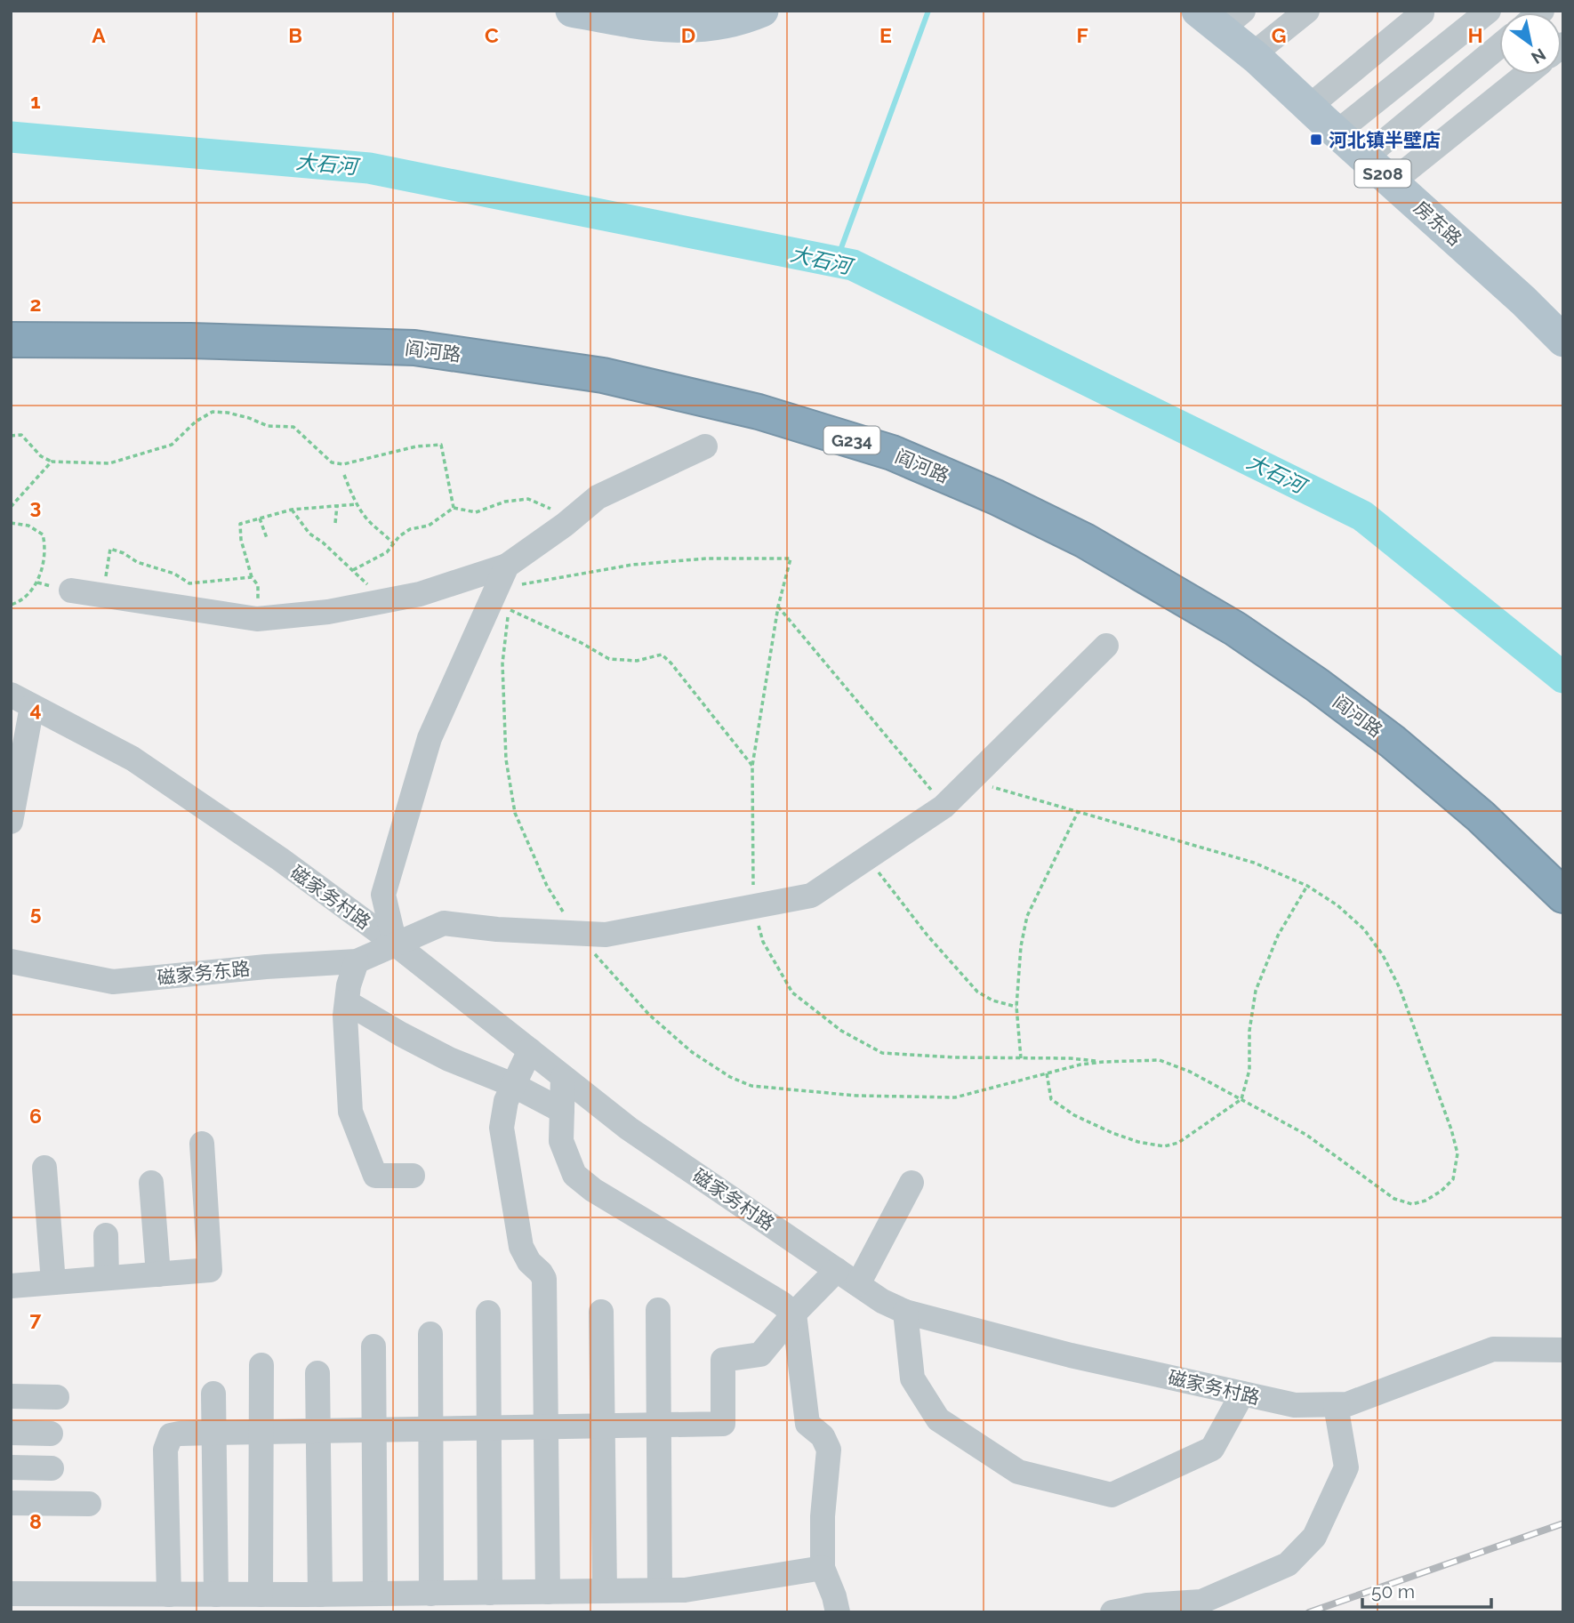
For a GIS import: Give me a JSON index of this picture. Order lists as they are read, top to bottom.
{
  "streets": {
    "highway": ["阎河路", "G234"],
    "main road": ["S208", "房东路"],
    "street": ["磁家务村路", "磁家务东路"]
  },
  "crossings": [
    ["磁家务村路", "磁家务东路"]
  ],
  "water": ["大石河"],
  "places": {
    "transit": ["河北镇半壁店"]
  },
  "scale_bar": "50 m",
  "north": "bottom right",
  "grid": {
    "columns": [
      "A",
      "B",
      "C",
      "D",
      "E",
      "F",
      "G",
      "H"
    ],
    "rows": [
      "1",
      "2",
      "3",
      "4",
      "5",
      "6",
      "7",
      "8"
    ]
  }
}
